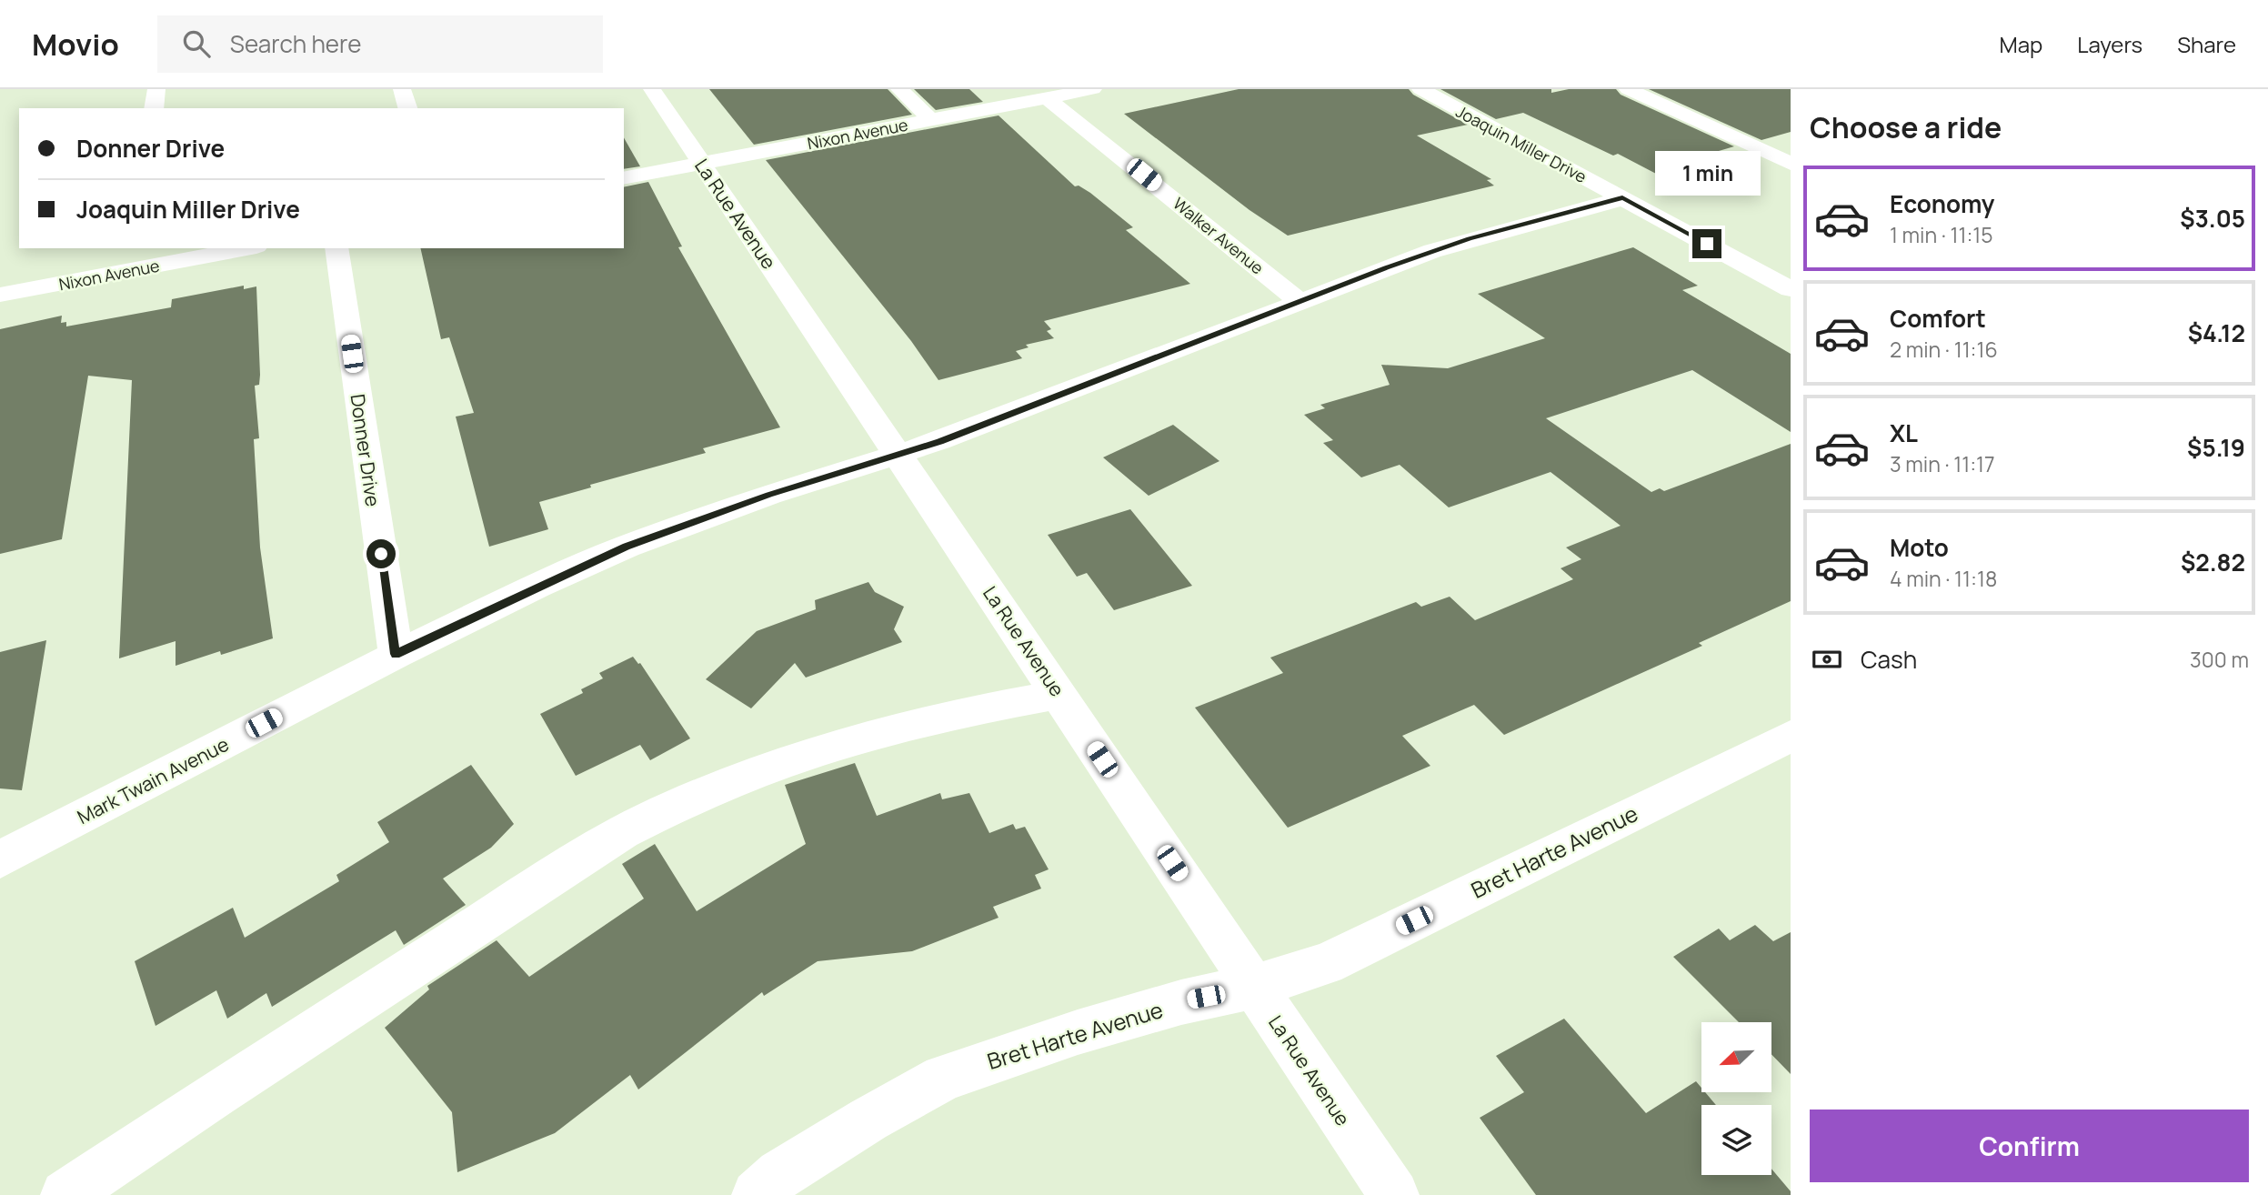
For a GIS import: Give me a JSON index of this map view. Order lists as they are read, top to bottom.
{
  "streets": {
    "street": [
      "Nixon Avenue",
      "Joaquin Miller Drive",
      "La Rue Avenue",
      "Walker Avenue",
      "Donner Drive",
      "Mark Twain Avenue",
      "Bret Harte Avenue"
    ]
  },
  "crossings": [
    ["Nixon Avenue", "La Rue Avenue"],
    ["Nixon Avenue", "Walker Avenue"],
    ["Joaquin Miller Drive", "Mark Twain Avenue"],
    ["La Rue Avenue", "Mark Twain Avenue"],
    ["La Rue Avenue", "Bret Harte Avenue"],
    ["Walker Avenue", "Mark Twain Avenue"],
    ["Donner Drive", "Mark Twain Avenue"]
  ],
  "north": "bottom left",
  "page": {
    "header": "Movio",
    "search": "Search here",
    "nav": ["Map", "Layers", "Share"],
    "heading": "Choose a ride",
    "banner": ["Donner Drive", "Joaquin Miller Drive"],
    "bubble": "1 min",
    "list": [
      {
        "name": "Economy",
        "note": "1 min · 11:15",
        "value": "$3.05"
      },
      {
        "name": "Comfort",
        "note": "2 min · 11:16",
        "value": "$4.12"
      },
      {
        "name": "XL",
        "note": "3 min · 11:17",
        "value": "$5.19"
      },
      {
        "name": "Moto",
        "note": "4 min · 11:18",
        "value": "$2.82"
      }
    ],
    "pay": ["Cash", "300 m"],
    "buttons": "Confirm"
  }
}
